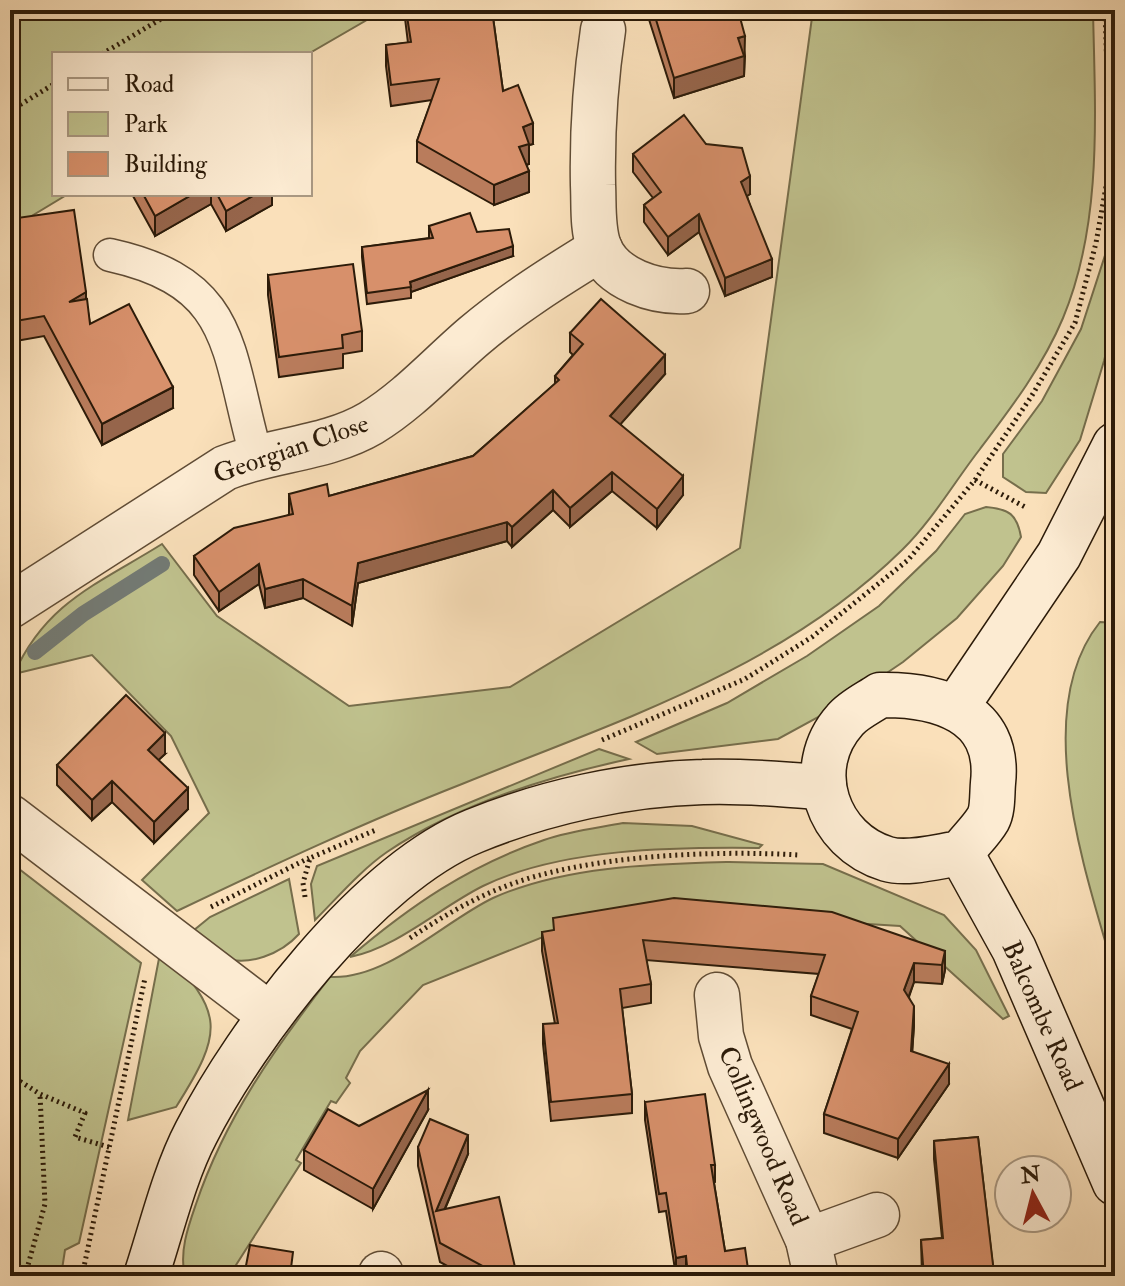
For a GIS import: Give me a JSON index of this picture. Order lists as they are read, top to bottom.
{
  "streets": {
    "street": ["Georgian Close", "Balcombe Road", "Collingwood Road"]
  },
  "legend": ["Road", "Park", "Building"],
  "north": "top"
}
